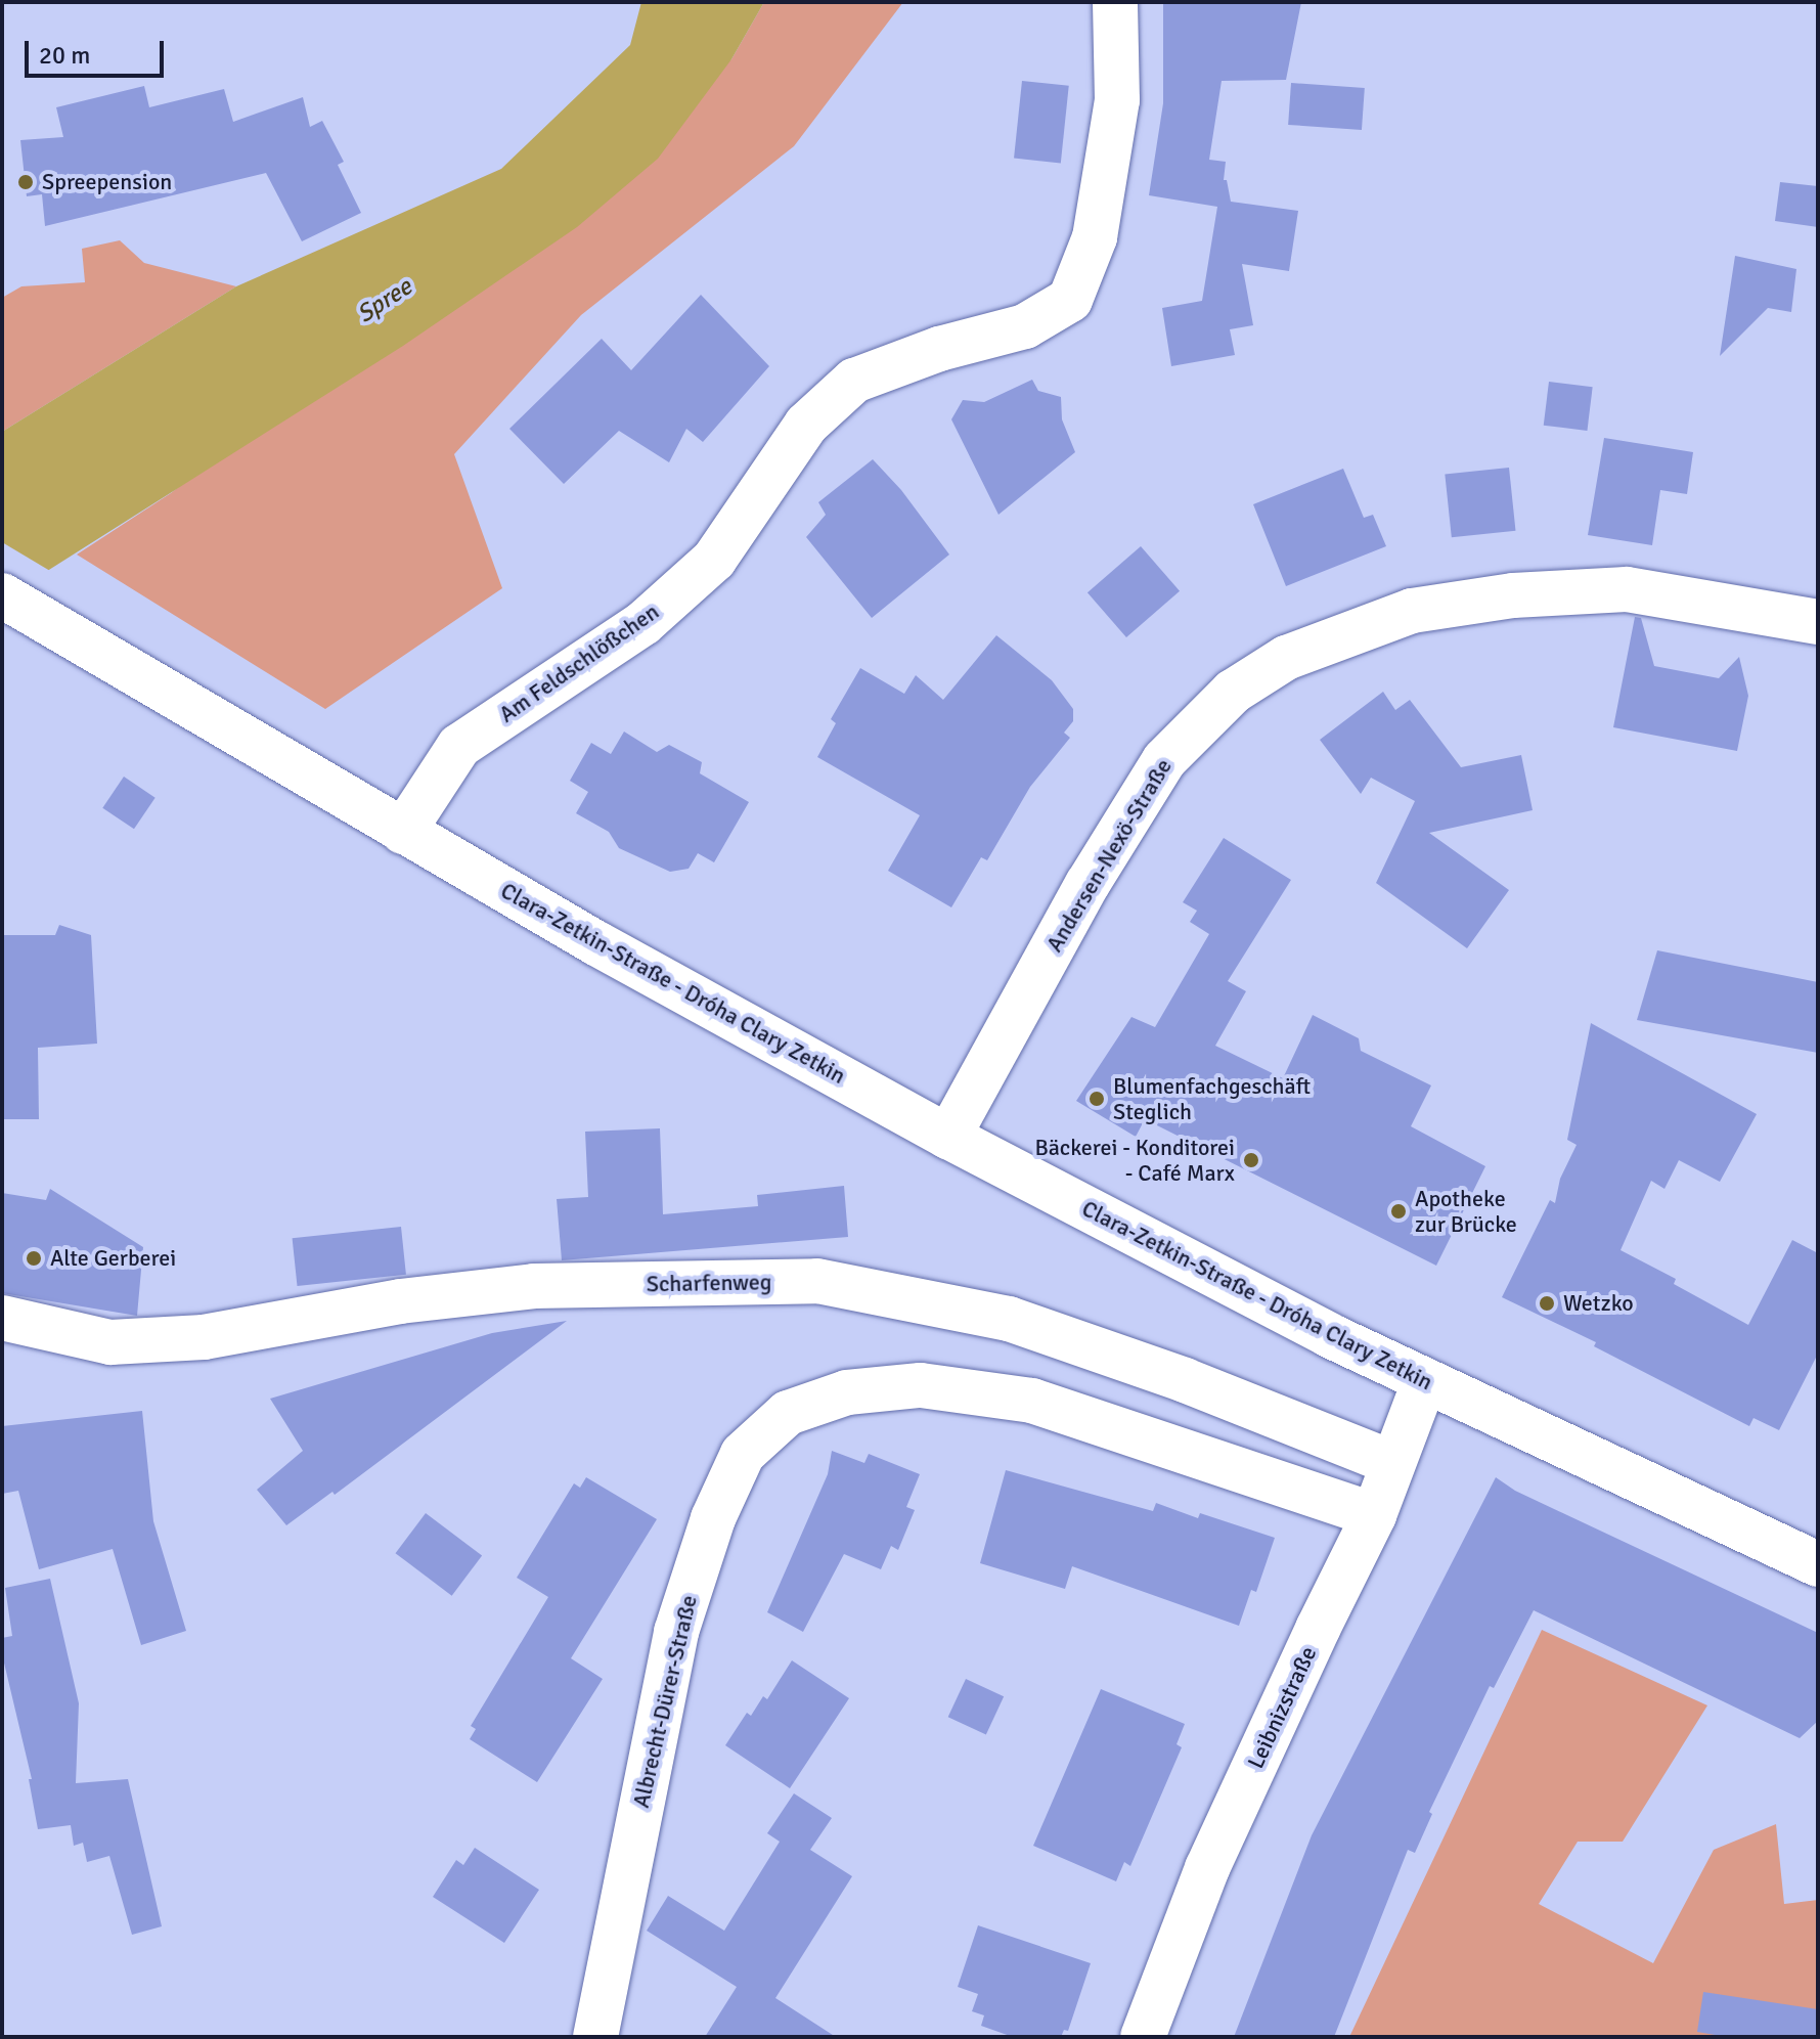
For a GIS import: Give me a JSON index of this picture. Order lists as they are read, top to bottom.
{
  "streets": {
    "street": [
      "Am Feldschlößchen",
      "Andersen-Nexö-Straße",
      "Clara-Zetkin-Straße - Dróha Clary Zetkin",
      "Scharfenweg",
      "Albrecht-Dürer-Straße",
      "Leibnizstraße"
    ]
  },
  "crossings": [
    ["Am Feldschlößchen", "Clara-Zetkin-Straße - Dróha Clary Zetkin"],
    ["Andersen-Nexö-Straße", "Clara-Zetkin-Straße - Dróha Clary Zetkin"],
    ["Clara-Zetkin-Straße - Dróha Clary Zetkin", "Leibnizstraße"],
    ["Scharfenweg", "Leibnizstraße"],
    ["Albrecht-Dürer-Straße", "Leibnizstraße"]
  ],
  "water": ["Spree"],
  "places": [
    "Spreepension",
    "Blumenfachgeschäft Steglich",
    "Bäckerei - Konditorei - Café Marx",
    "Apotheke zur Brücke",
    "Alte Gerberei",
    "Wetzko"
  ],
  "scale_bar": "20 m"
}
